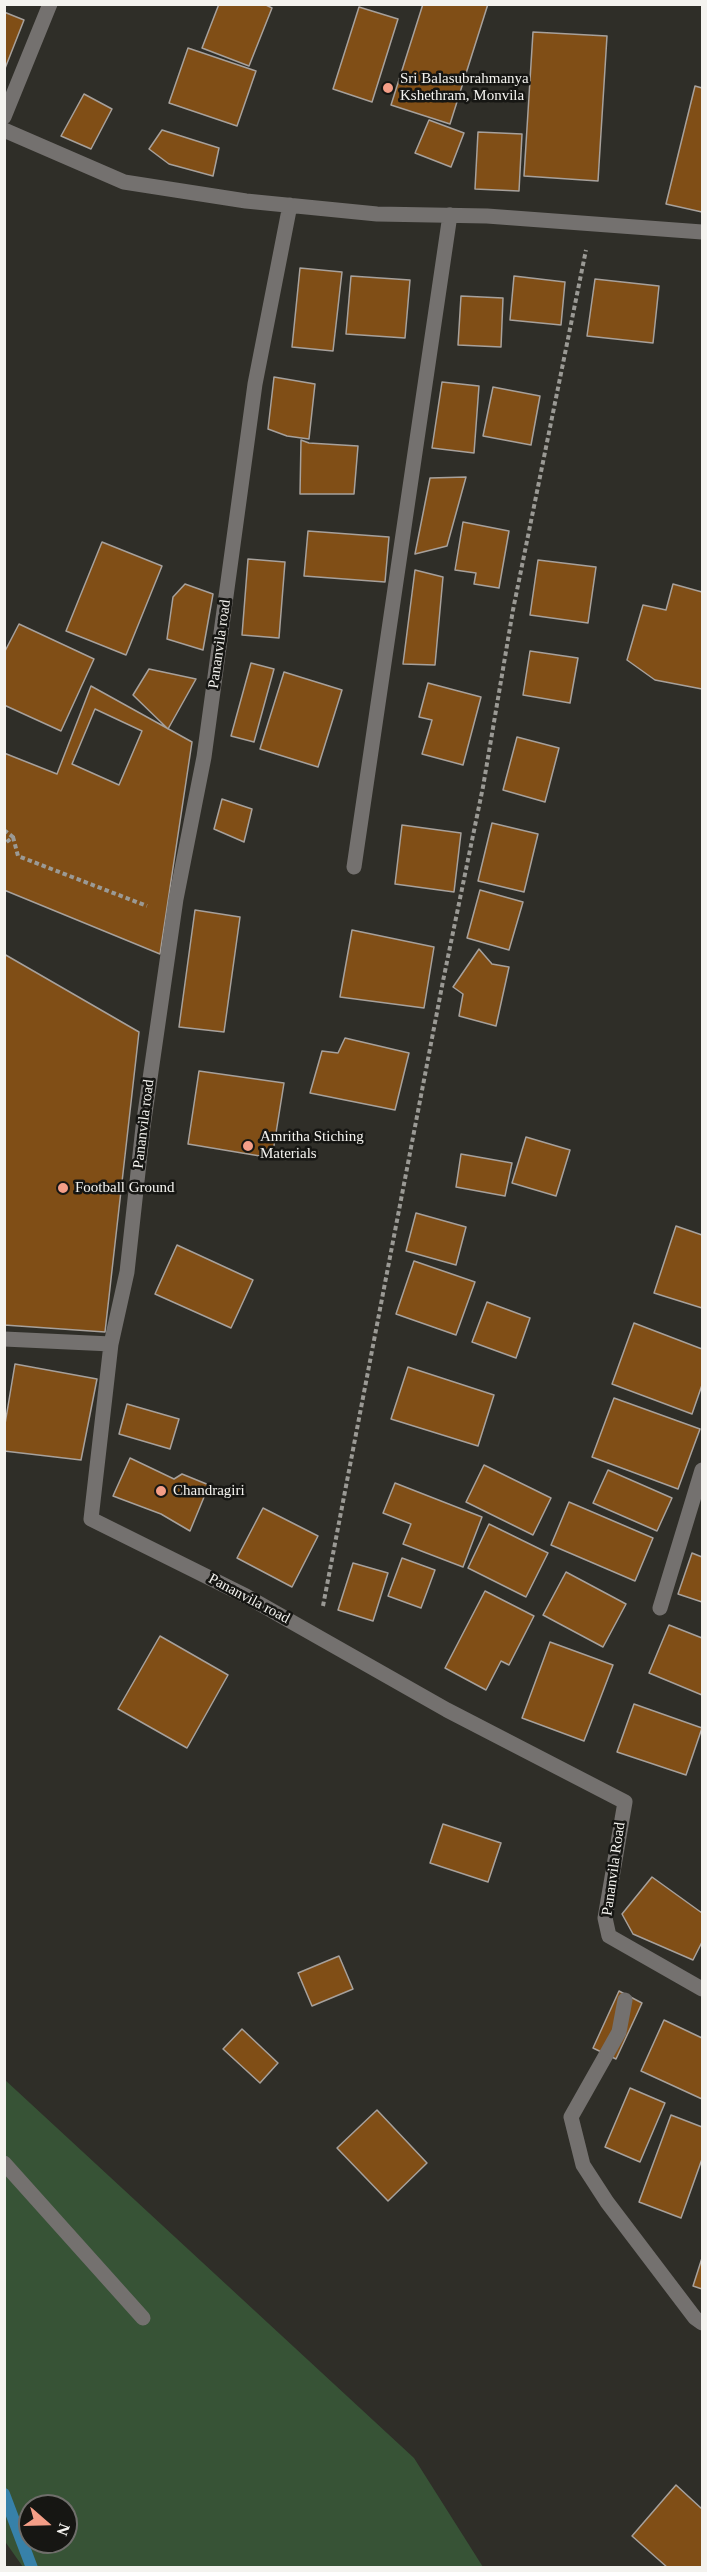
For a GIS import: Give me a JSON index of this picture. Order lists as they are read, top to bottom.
{
  "streets": {
    "street": ["Pananvila road", "Pananvila Road"]
  },
  "crossings": [
    ["Pananvila road", "Pananvila Road"]
  ],
  "places": [
    "Sri Balasubrahmanya Kshethram, Monvila",
    "Amritha Stiching Materials",
    "Football Ground",
    "Chandragiri"
  ],
  "north": "right"
}
